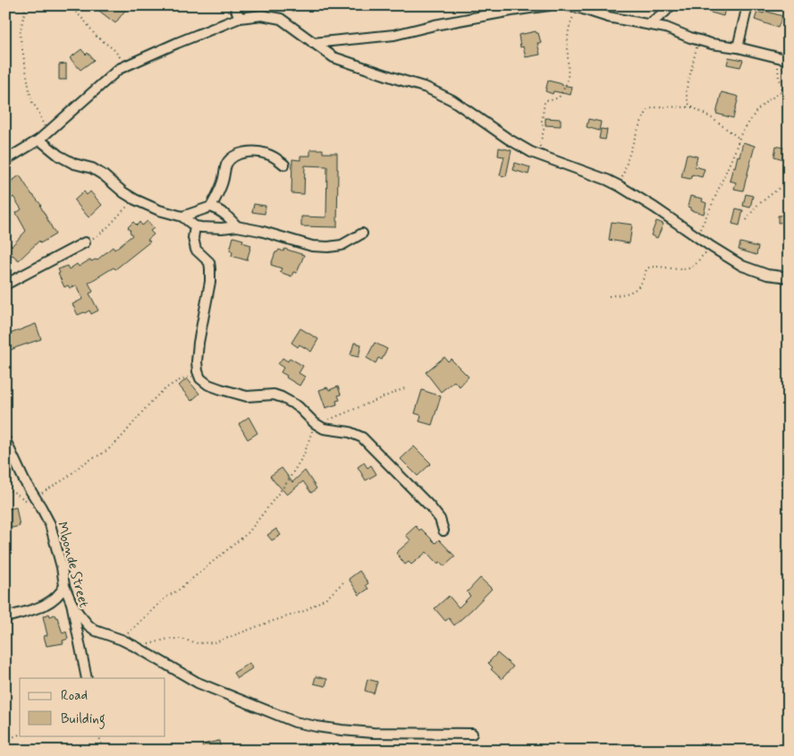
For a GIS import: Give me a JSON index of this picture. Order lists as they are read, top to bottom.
{
  "streets": {
    "street": ["Mbonde Street"]
  },
  "legend": ["Road", "Building"]
}
